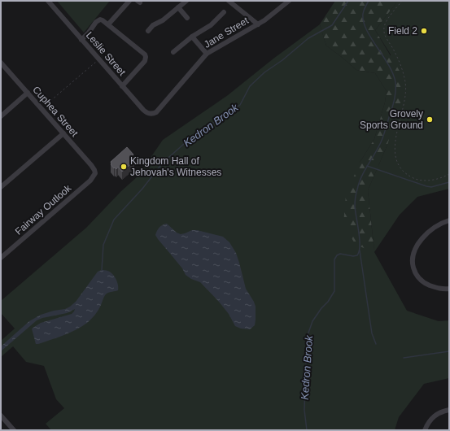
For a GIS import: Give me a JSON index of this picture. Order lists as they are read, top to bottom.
{
  "streets": {
    "street": [
      "Jane Street",
      "Leslie Street",
      "Cuphea Street",
      "Fairway Outlook"
    ]
  },
  "crossings": [
    ["Jane Street", "Leslie Street"],
    ["Cuphea Street", "Fairway Outlook"]
  ],
  "water": ["Kedron Brook"],
  "places": ["Field 2", "Grovely Sports Ground", "Kingdom Hall of Jehovah's Witnesses"]
}
